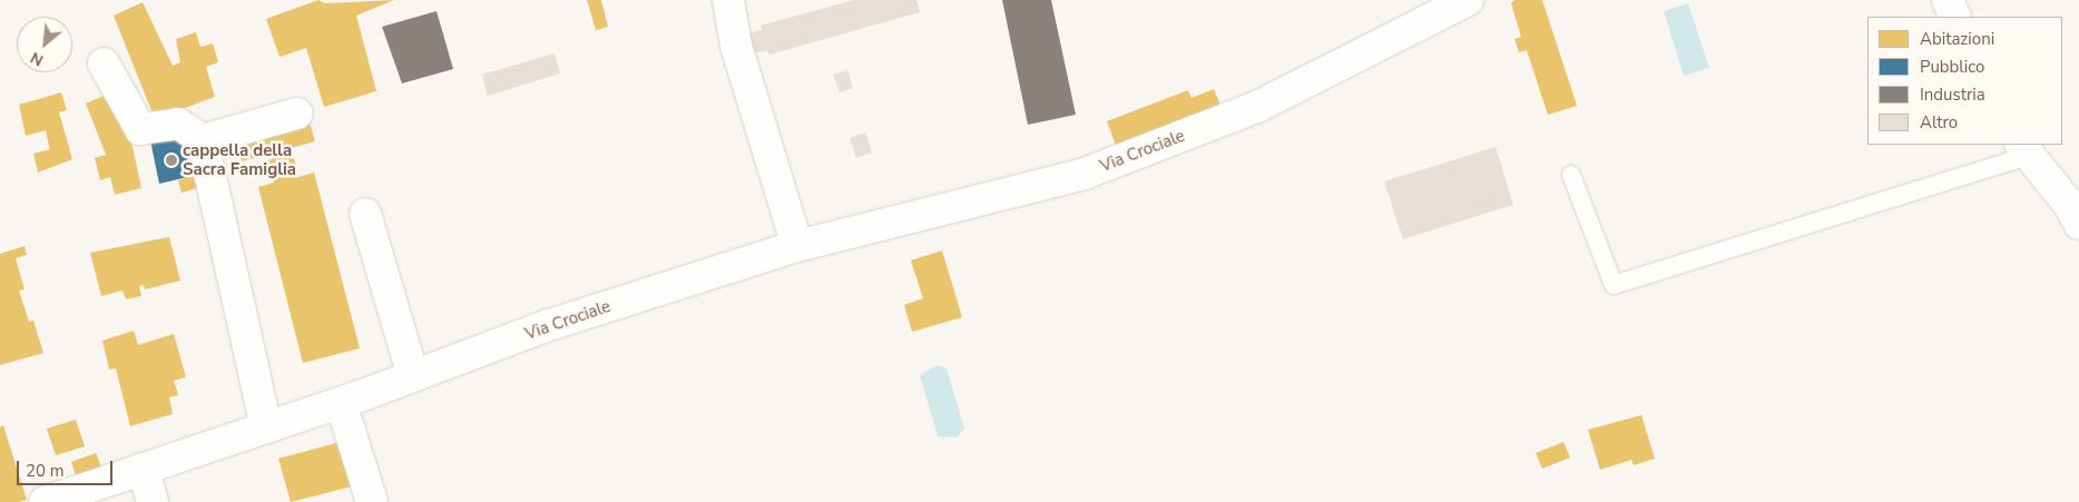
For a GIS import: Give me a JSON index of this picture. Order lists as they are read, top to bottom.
{
  "streets": {
    "street": ["Via Crociale"]
  },
  "places": ["cappella della Sacra Famiglia"],
  "legend": [
    "Abitazioni",
    "Pubblico",
    "Industria",
    "Altro"
  ],
  "scale_bar": "20 m",
  "north": "bottom left"
}
